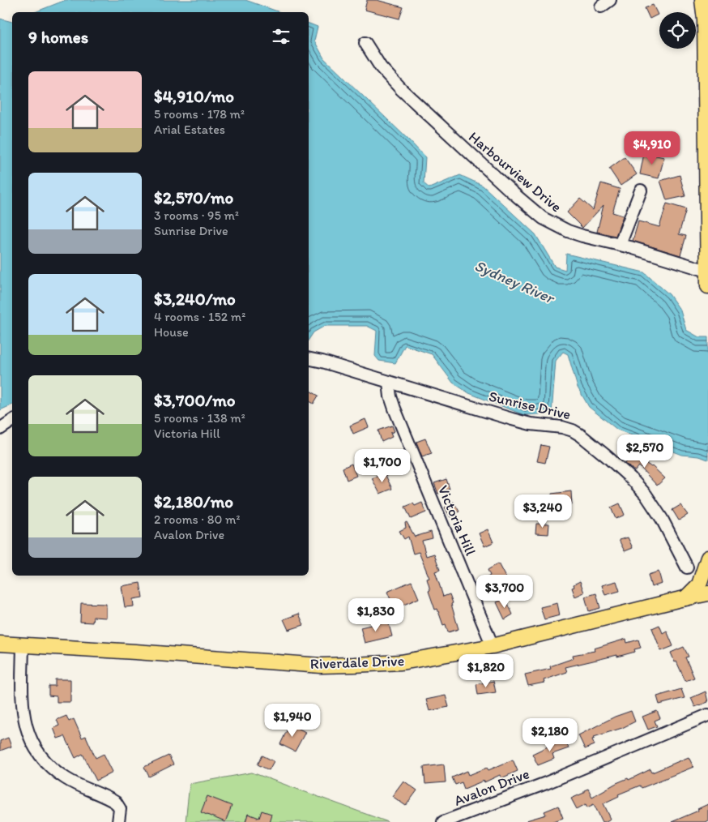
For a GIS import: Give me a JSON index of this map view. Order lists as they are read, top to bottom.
{
  "streets": {
    "main road": ["Riverdale Drive"],
    "street": [
      "Harbourview Drive",
      "Sunrise Drive",
      "Victoria Hill",
      "Avalon Drive"
    ]
  },
  "crossings": [
    ["Sunrise Drive", "Victoria Hill"],
    ["Victoria Hill", "Riverdale Drive"]
  ],
  "water": ["Sydney River"],
  "page": {
    "heading": "9 homes",
    "list": [
      {
        "name": "$4,910/mo",
        "note": "5 rooms · 178 m² · Arial Estates"
      },
      {
        "name": "$2,570/mo",
        "note": "3 rooms · 95 m² · Sunrise Drive"
      },
      {
        "name": "$3,240/mo",
        "note": "4 rooms · 152 m² · House"
      },
      {
        "name": "$3,700/mo",
        "note": "5 rooms · 138 m² · Victoria Hill"
      },
      {
        "name": "$2,180/mo",
        "note": "2 rooms · 80 m² · Avalon Drive"
      }
    ],
    "price": [
      "$4,910",
      "$2,570",
      "$1,700",
      "$3,240",
      "$3,700",
      "$1,830",
      "$1,820",
      "$1,940",
      "$2,180"
    ]
  }
}
